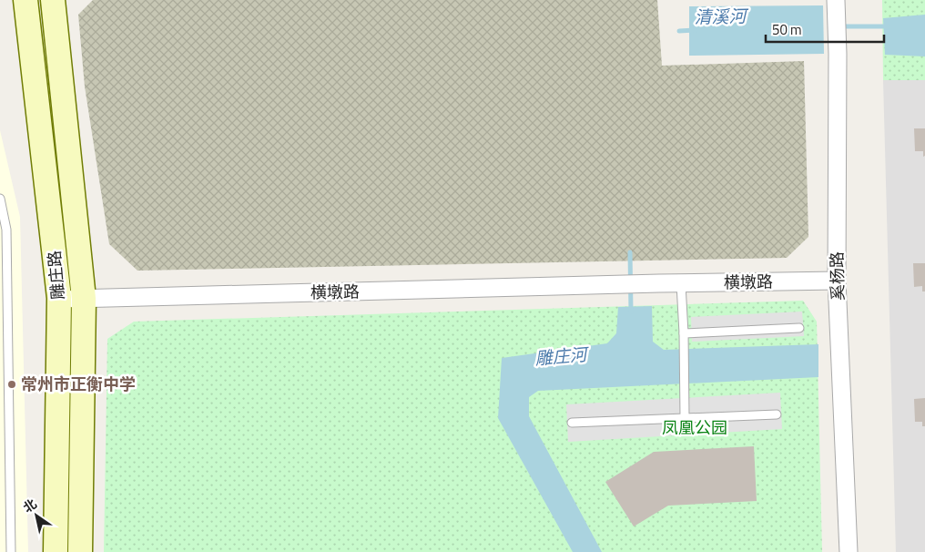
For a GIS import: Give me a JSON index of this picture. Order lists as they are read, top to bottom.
{
  "streets": {
    "main road": ["雕庄路"],
    "street": ["奚杨路", "横墩路"]
  },
  "crossings": [
    ["雕庄路", "横墩路"],
    ["奚杨路", "横墩路"]
  ],
  "water": ["清溪河", "雕庄河"],
  "parks": ["凤凰公园"],
  "places": ["常州市正衡中学"],
  "scale_bar": "50 m",
  "north": "top left"
}
